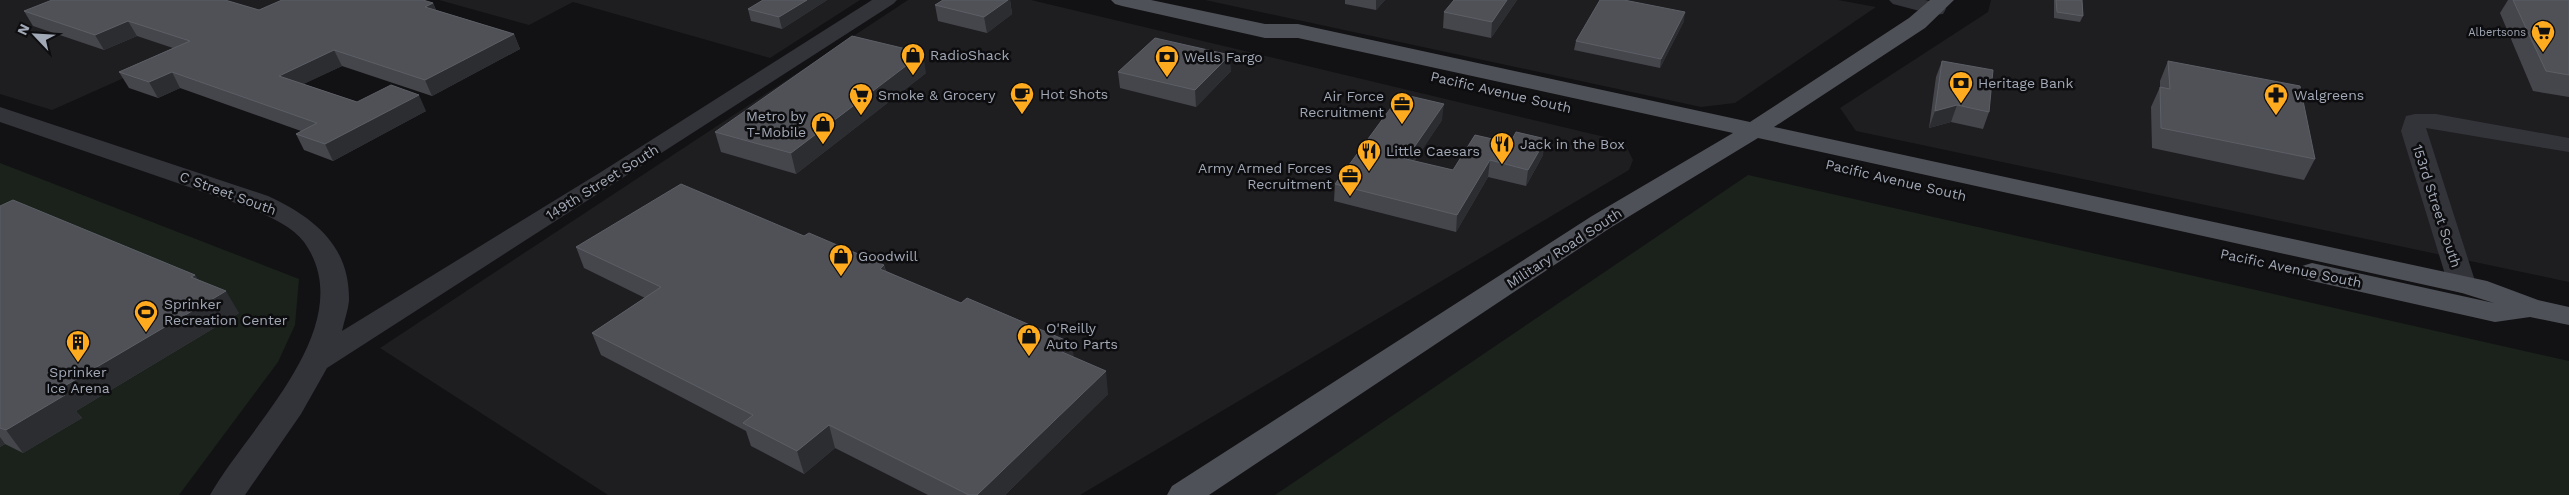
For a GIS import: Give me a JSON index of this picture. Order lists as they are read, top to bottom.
{
  "streets": {
    "main road": ["Pacific Avenue South", "Military Road South"],
    "street": ["149th Street South", "C Street South", "153rd Street South"]
  },
  "crossings": [
    ["Pacific Avenue South", "153rd Street South"],
    ["Pacific Avenue South", "Military Road South"],
    ["149th Street South", "C Street South"]
  ],
  "places": {
    "supermarket": ["Albertsons", "Smoke & Grocery"],
    "shop": [
      "RadioShack",
      "Metro by T-Mobile",
      "Goodwill",
      "O'Reilly Auto Parts"
    ],
    "bank": ["Wells Fargo", "Heritage Bank"],
    "cafe": ["Hot Shots"],
    "pharmacy": ["Walgreens"],
    "office": ["Air Force Recruitment", "Army Armed Forces Recruitment"],
    "restaurant": ["Jack in the Box", "Little Caesars"],
    "sports": ["Sprinker Recreation Center"],
    "building": ["Sprinker Ice Arena"]
  },
  "north": "top left"
}
